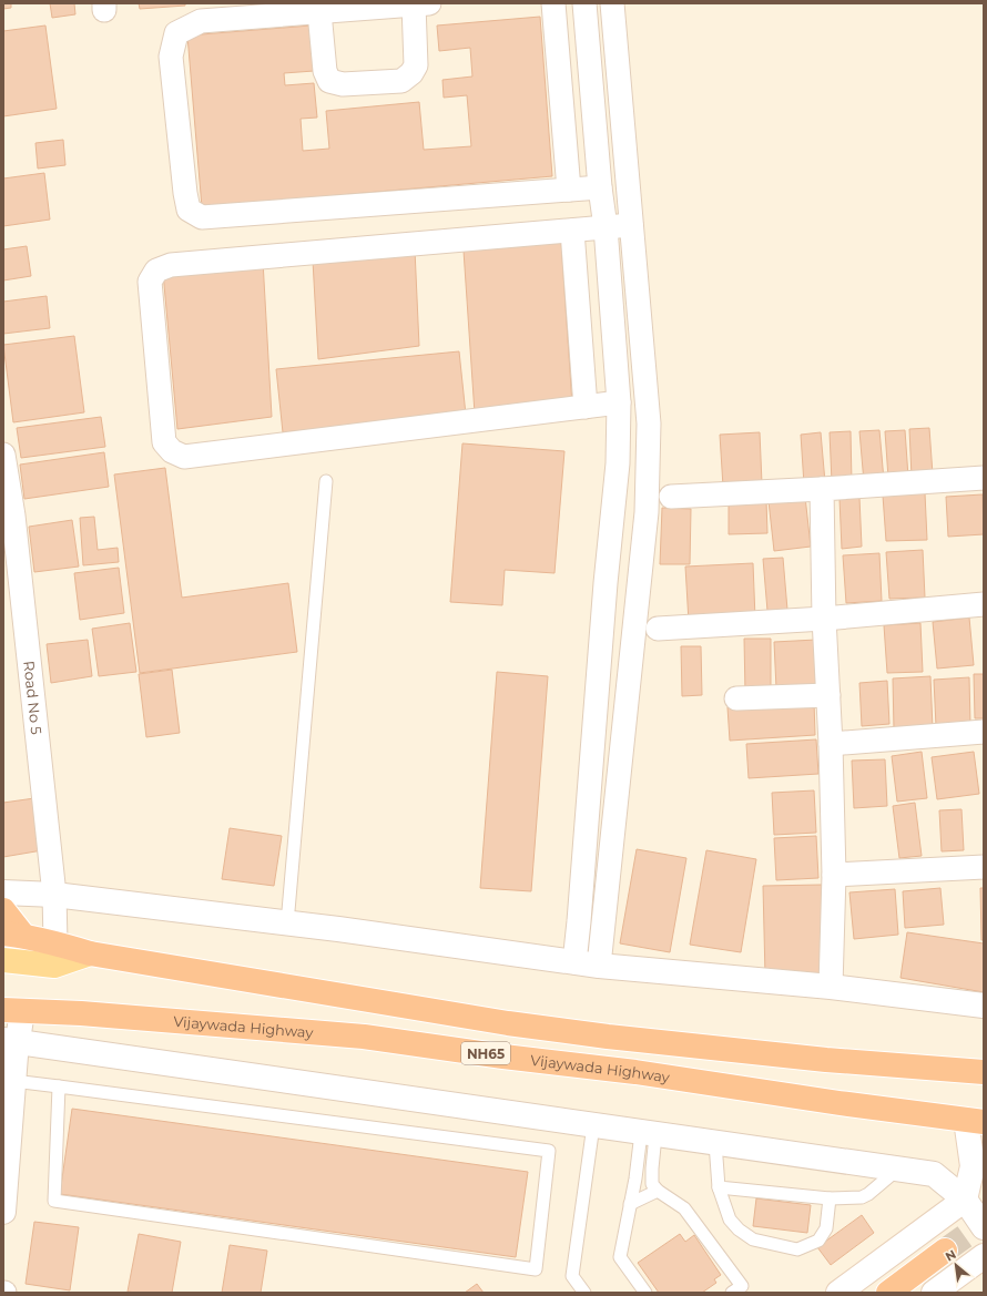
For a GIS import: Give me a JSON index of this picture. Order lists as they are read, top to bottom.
{
  "streets": {
    "highway": ["Vijaywada Highway", "NH65"],
    "street": ["Road No 5"]
  },
  "crossings": [
    ["Road No 5", "NH65"]
  ],
  "north": "top left"
}
